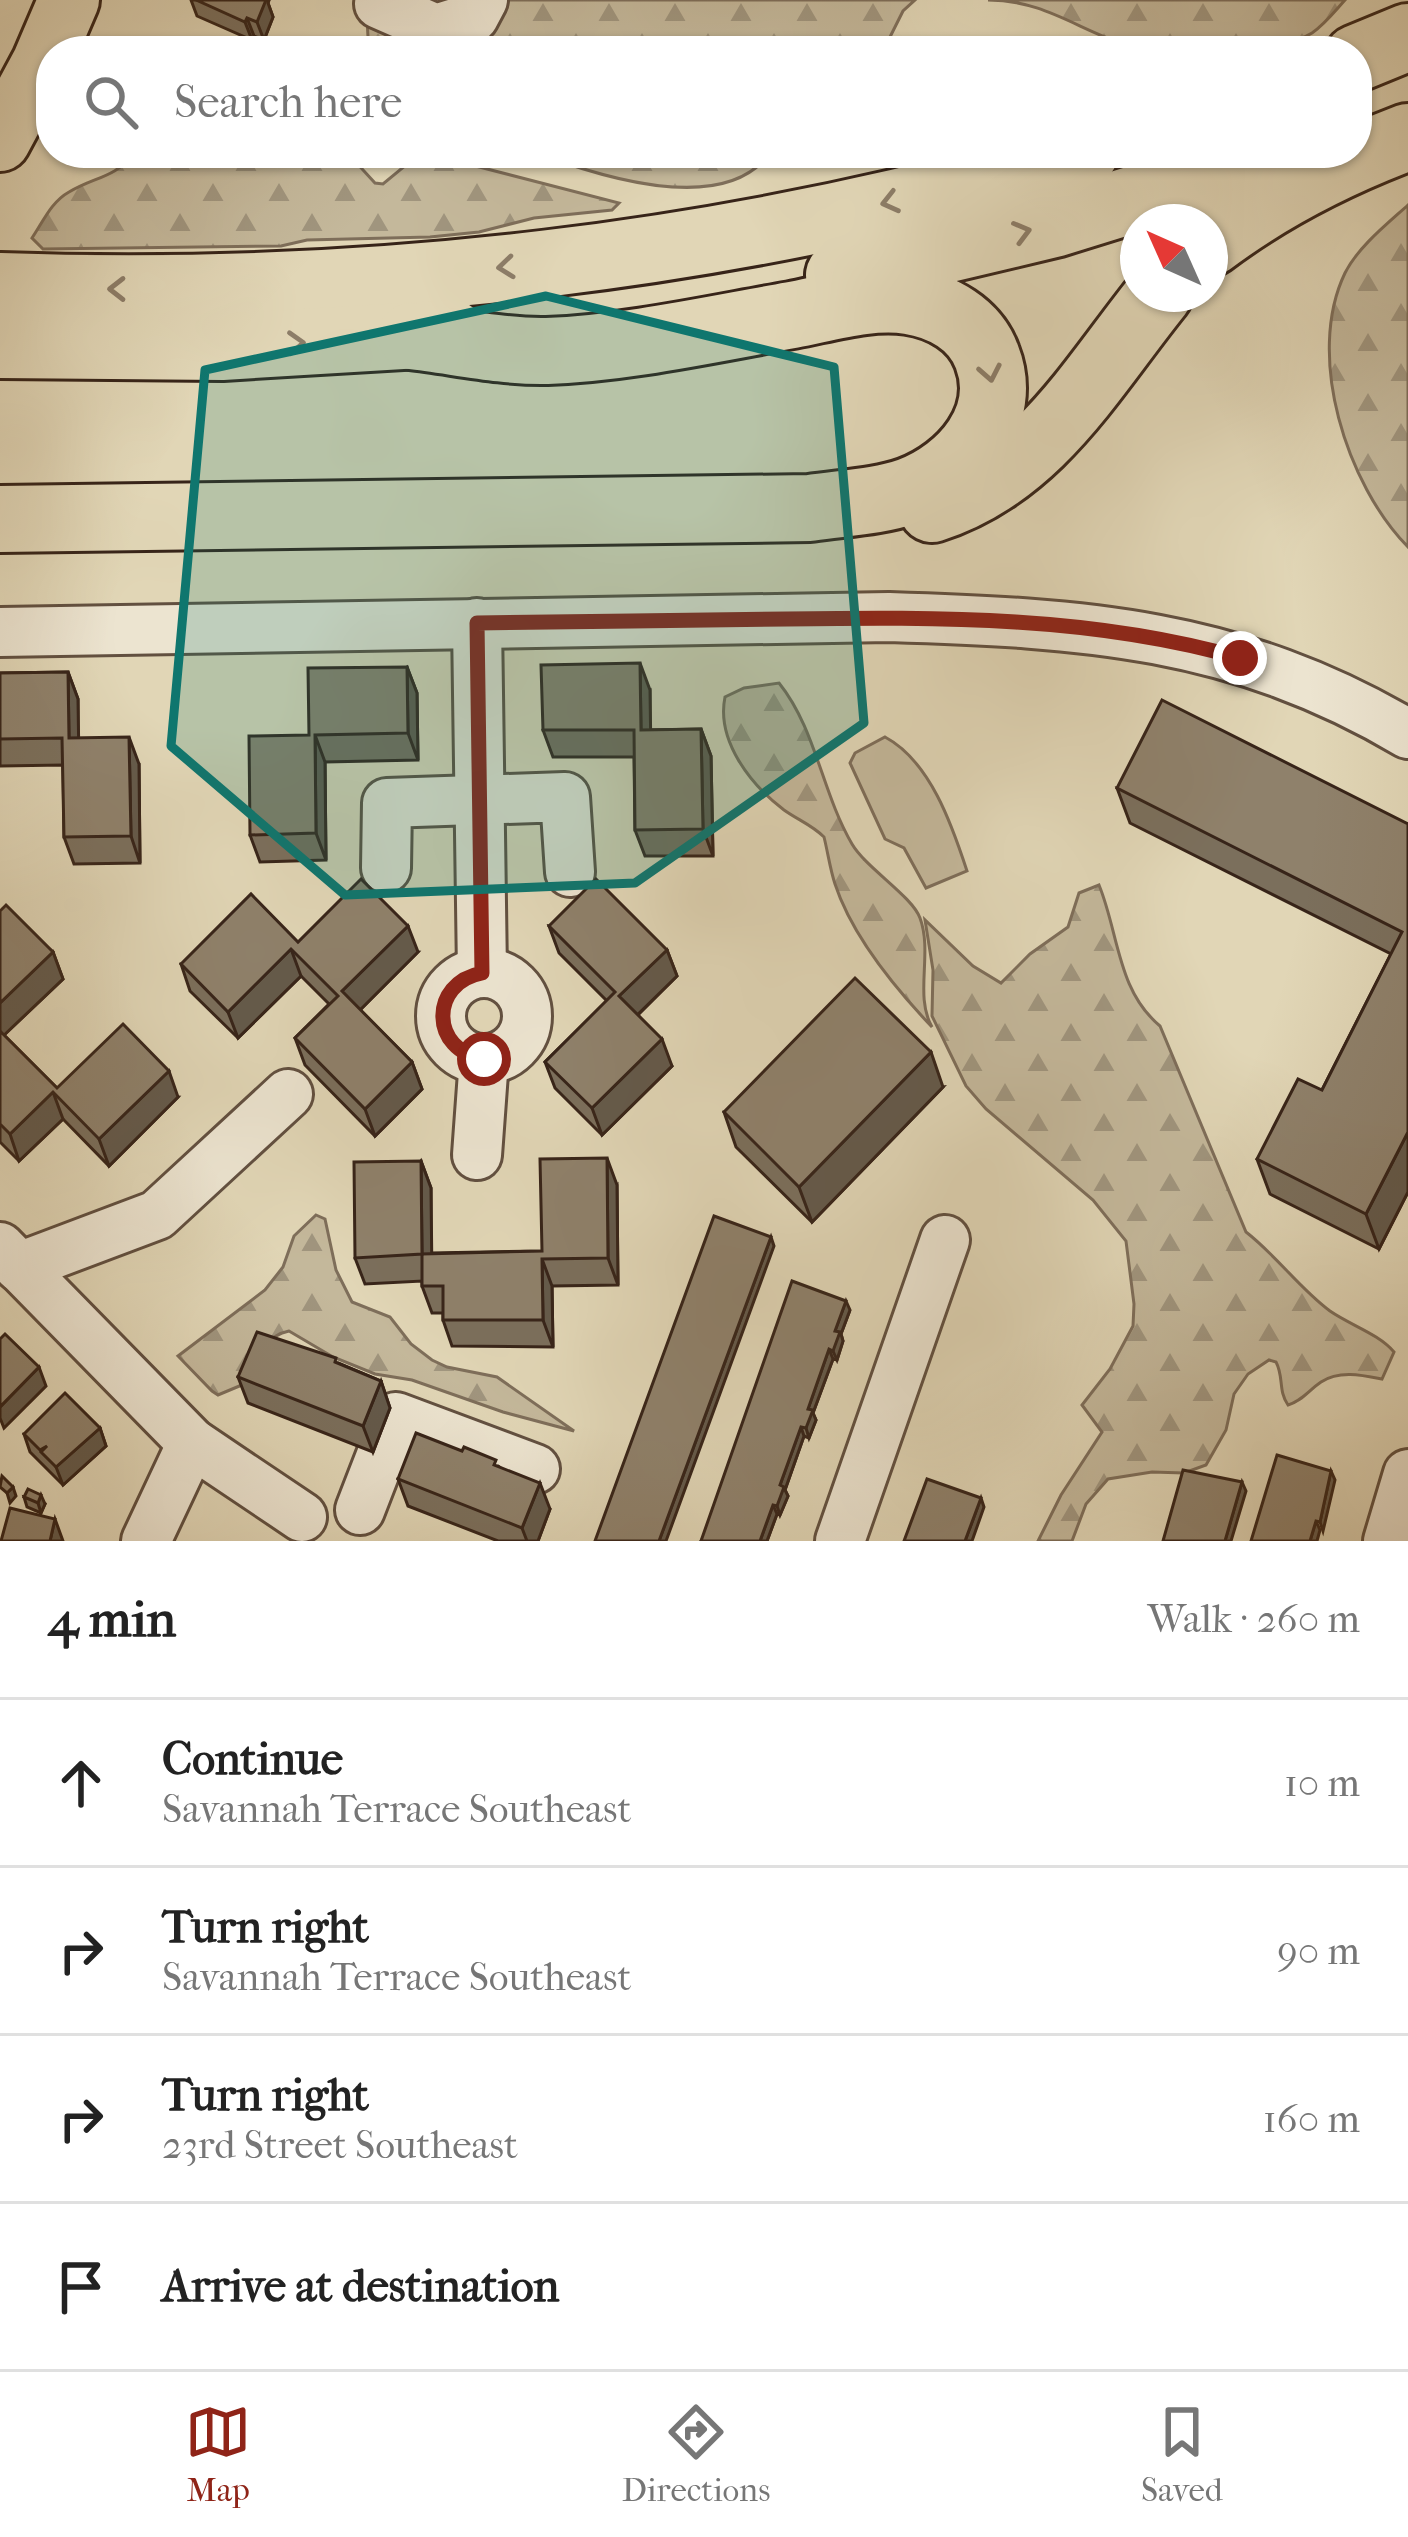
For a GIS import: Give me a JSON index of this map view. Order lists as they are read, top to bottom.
{
  "north": "top left",
  "page": {
    "search": "Search here",
    "heading": ["4 min", "Walk · 260 m"],
    "list": [
      ["Continue", "Savannah Terrace Southeast", "10 m"],
      ["Turn right", "Savannah Terrace Southeast", "90 m"],
      ["Turn right", "23rd Street Southeast", "160 m"],
      "Arrive at destination"
    ],
    "nav": ["Map", "Directions", "Saved"]
  }
}
